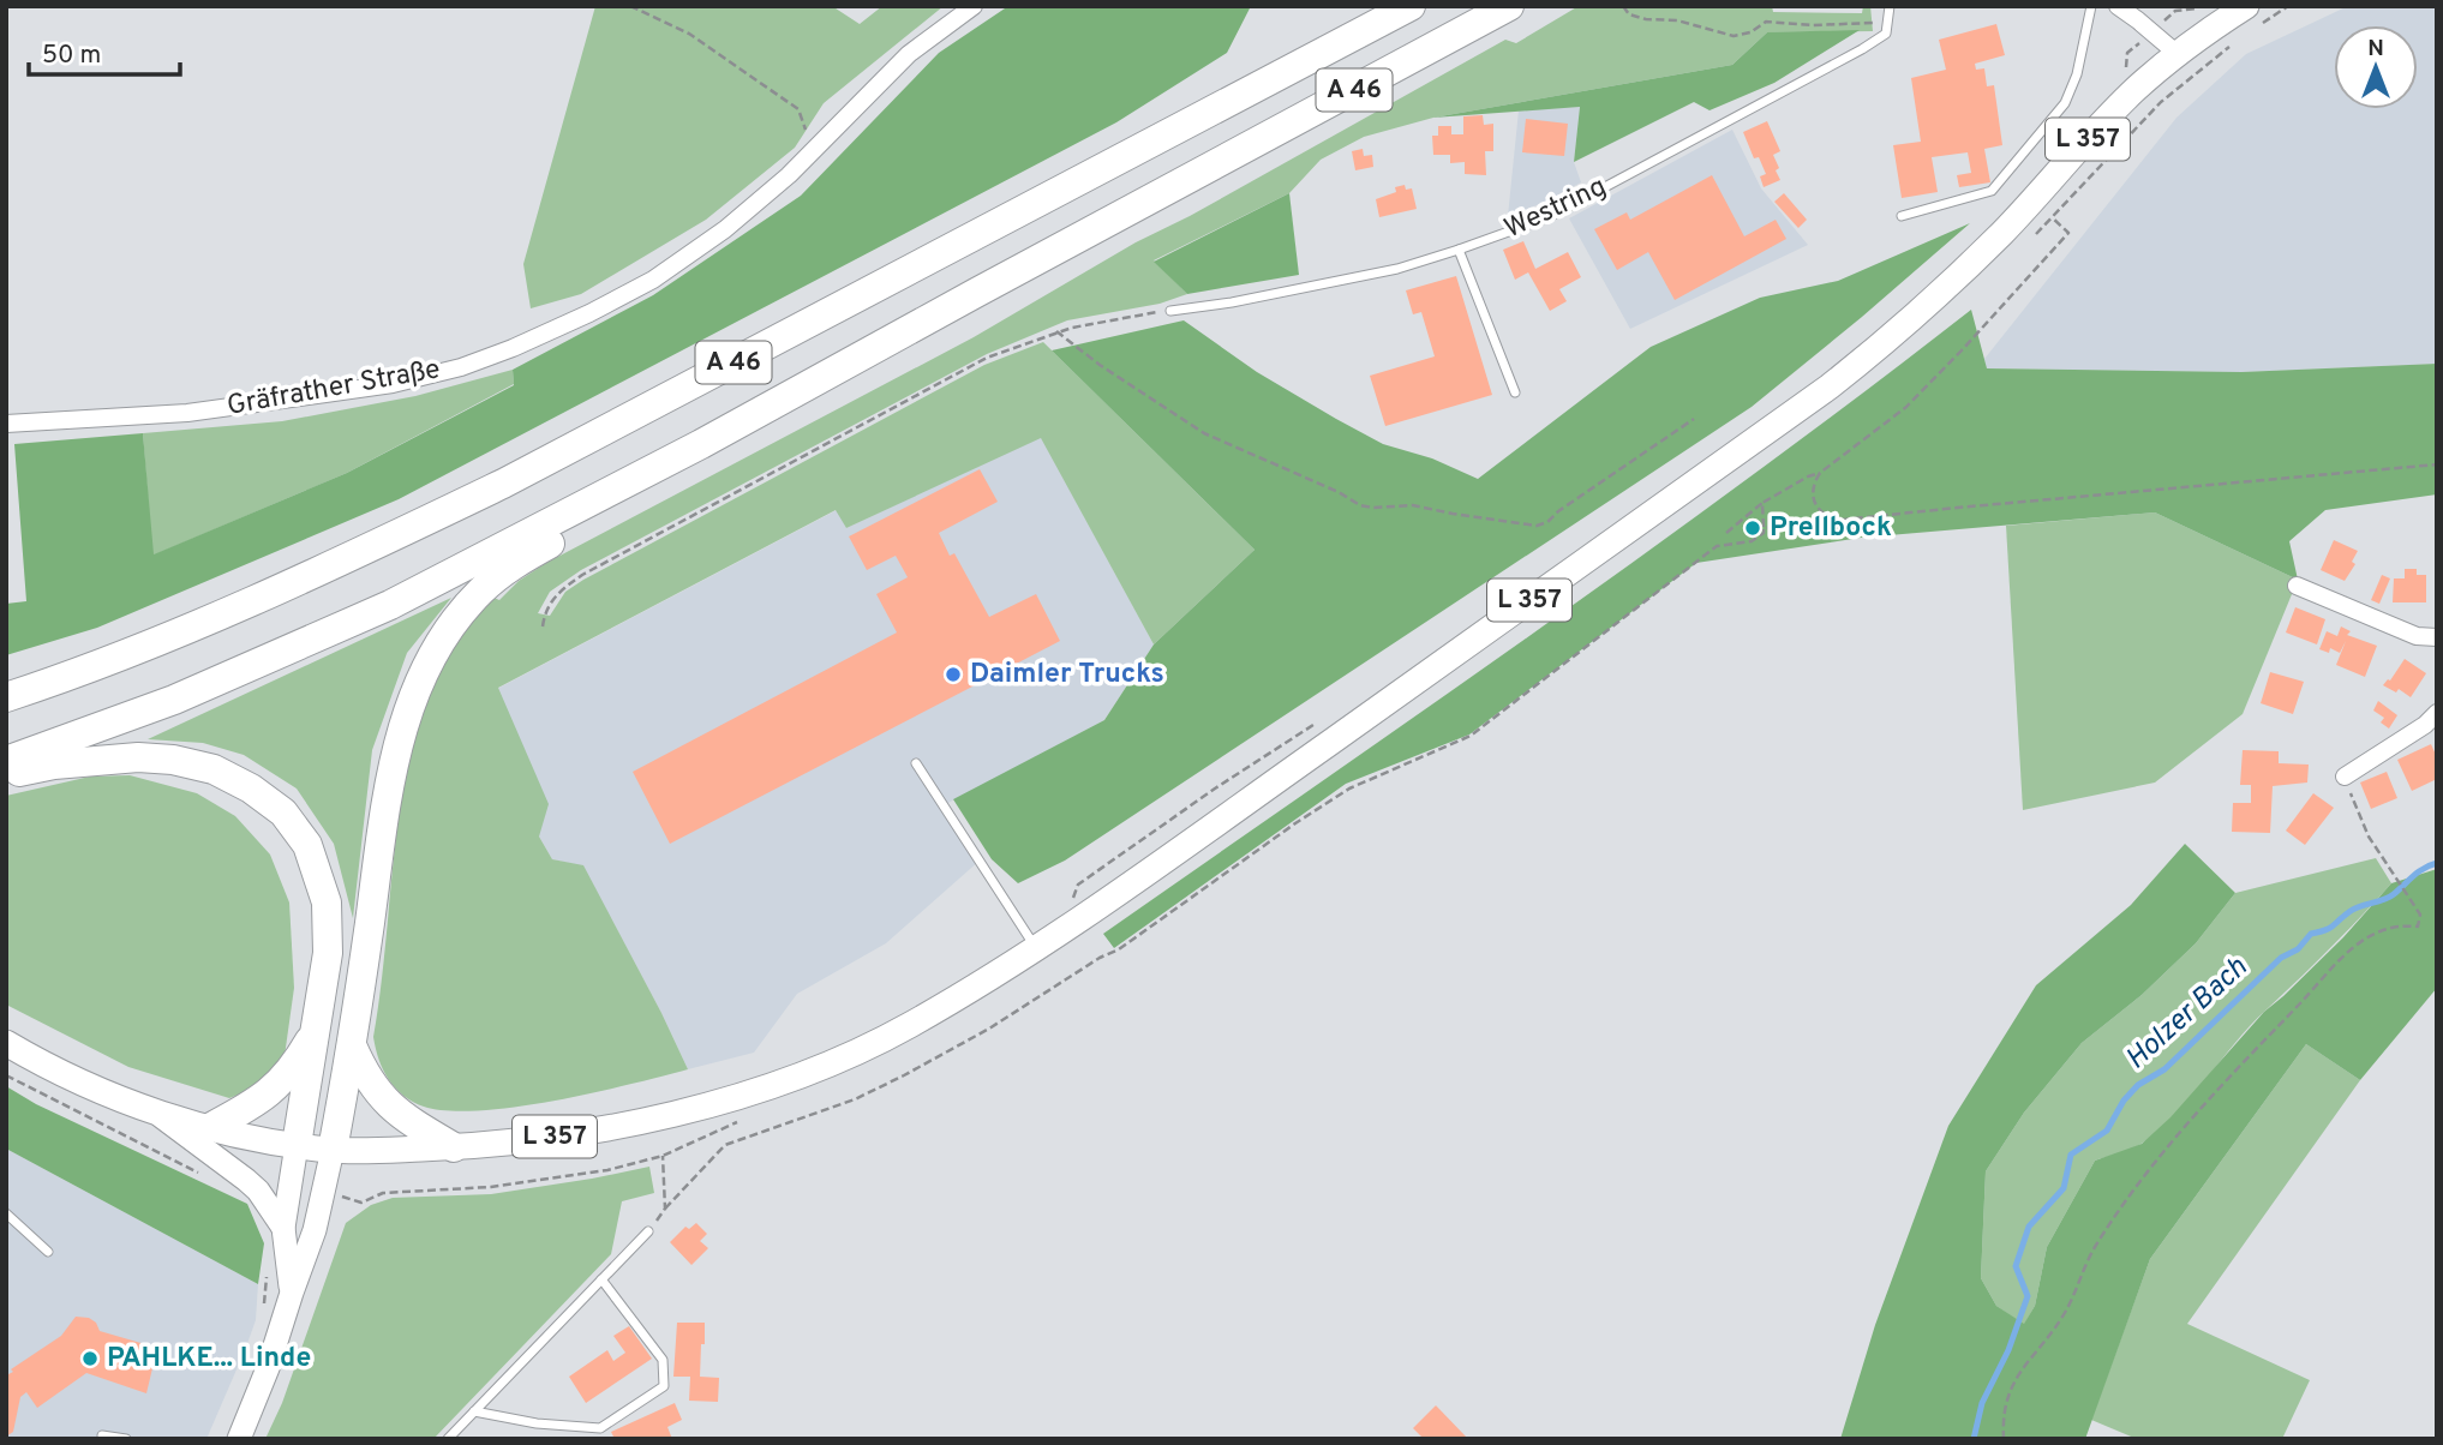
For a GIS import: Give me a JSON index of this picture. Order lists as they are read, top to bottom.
{
  "streets": {
    "highway": ["A 46"],
    "main road": ["L 357"],
    "street": ["Gräfrather Straße"],
    "lane": ["Westring"]
  },
  "water": ["Holzer Bach"],
  "places": ["Prellbock", "Daimler Trucks", "PAHLKE... Linde"],
  "scale_bar": "50 m",
  "north": "top"
}
